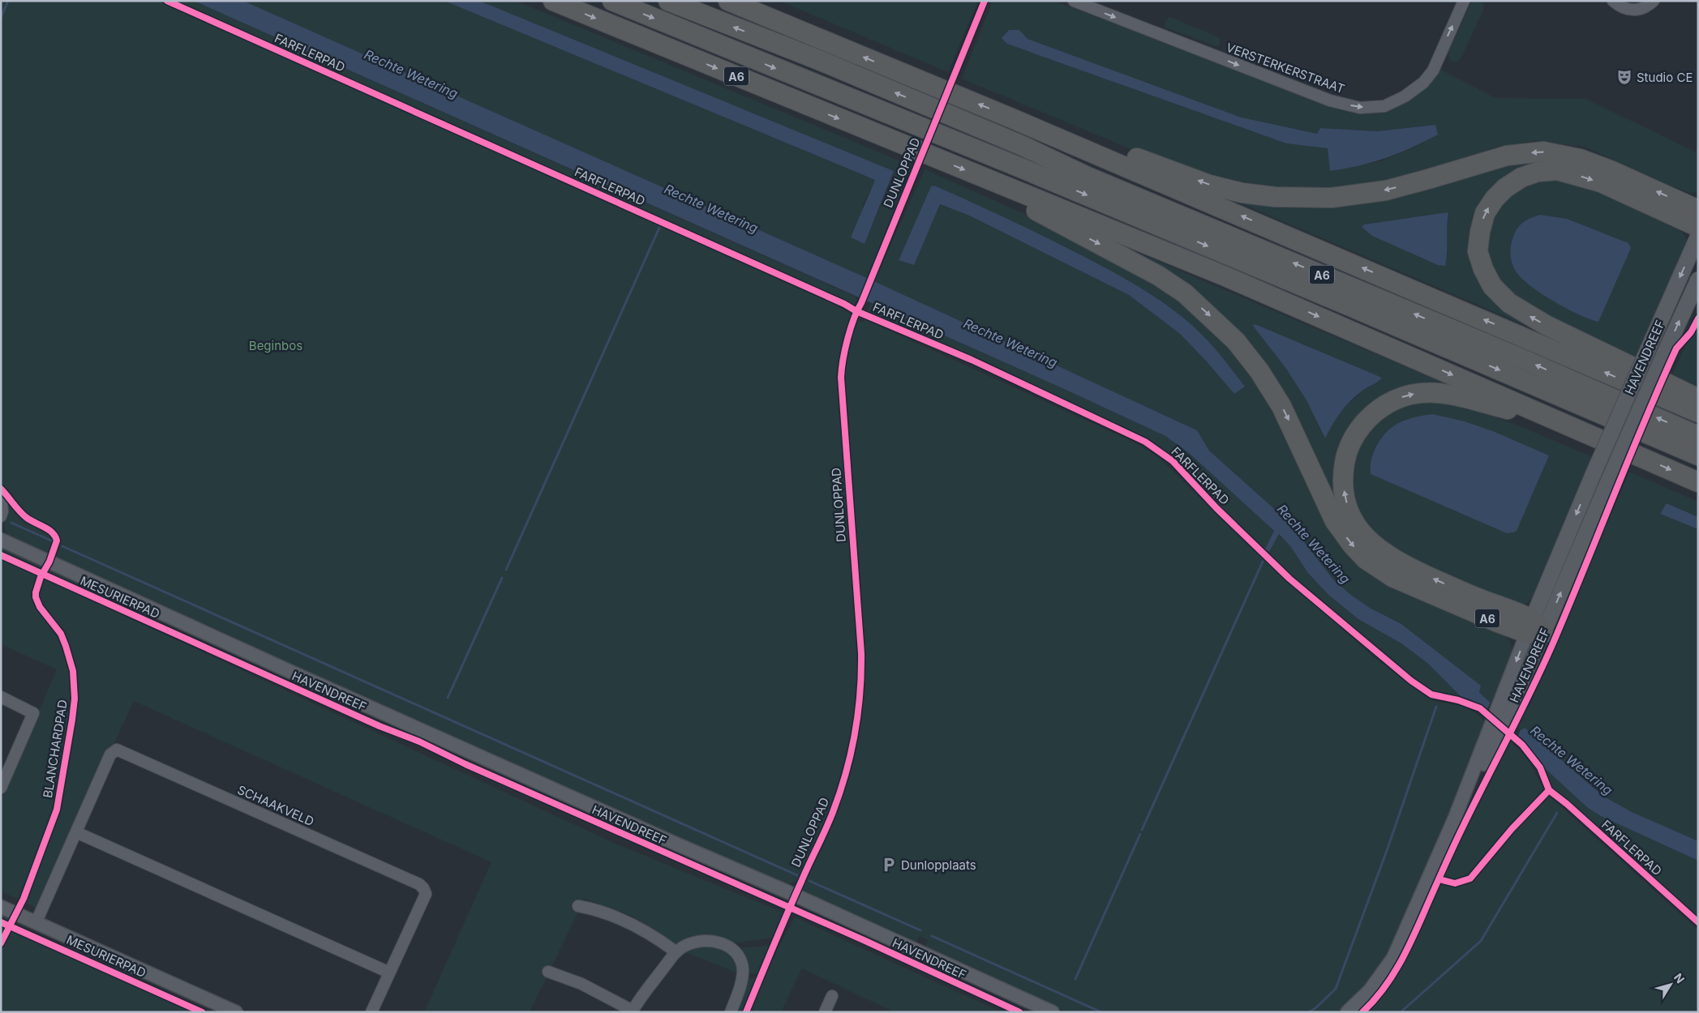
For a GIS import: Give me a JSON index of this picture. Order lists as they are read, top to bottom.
{
  "streets": {
    "highway": ["A6"],
    "main road": ["HAVENDREEF"],
    "street": ["VERSTERKERSTRAAT", "SCHAAKVELD"],
    "cycle path": [
      "FARFLERPAD",
      "DUNLOPPAD",
      "MESURIERPAD",
      "BLANCHARDPAD"
    ]
  },
  "crossings": [
    ["A6", "HAVENDREEF"]
  ],
  "one_way": ["VERSTERKERSTRAAT"],
  "water": ["Rechte Wetering"],
  "parks": ["Beginbos"],
  "places": {
    "theatre": ["Studio CE"],
    "parking": ["Dunlopplaats"]
  },
  "north": "top right"
}
